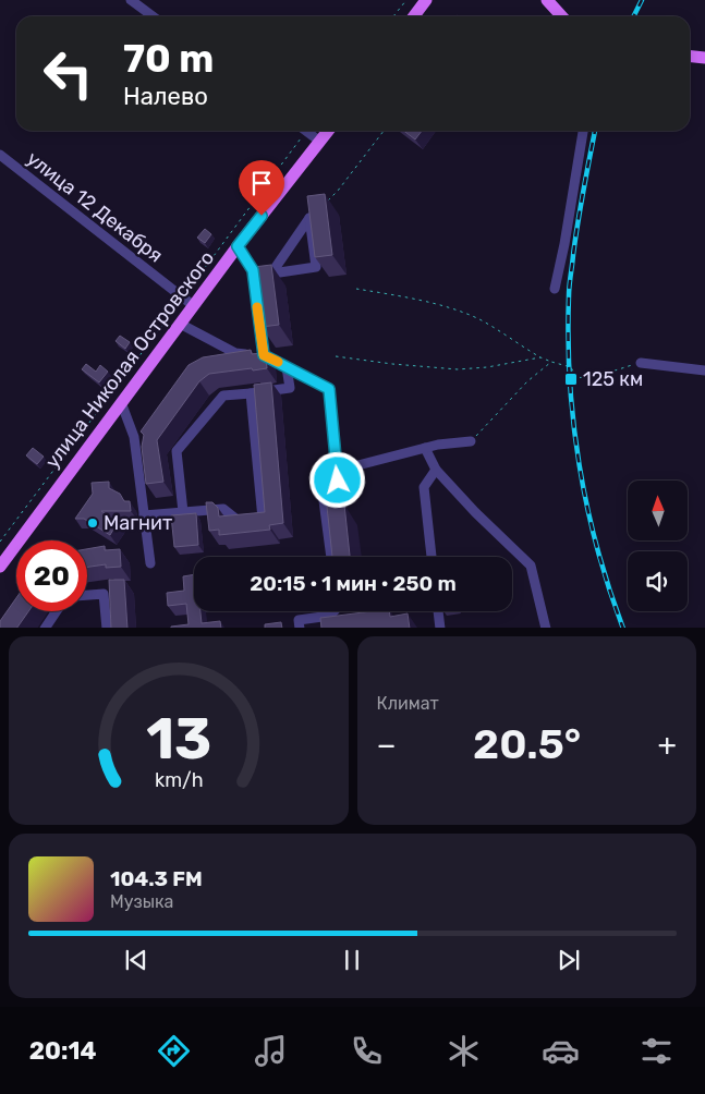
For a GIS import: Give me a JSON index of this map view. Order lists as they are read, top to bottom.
{
  "streets": {
    "main road": ["улица Николая Островского"],
    "street": ["улица 12 Декабря"]
  },
  "crossings": [
    ["улица 12 Декабря", "улица Николая Островского"]
  ],
  "places": {
    "transit": ["125 км"],
    "other": ["Магнит"]
  },
  "north": "top",
  "page": {
    "turn": ["70 m", "Налево"],
    "limit": "20",
    "trip": "20:15 · 1 мин · 250 m",
    "tile": "Климат",
    "heat": ["−", "20.5°", "+"],
    "song": ["104.3 FM", "Музыка"],
    "tabs": "20:14",
    "gauge": ["13", "km/h"]
  }
}
